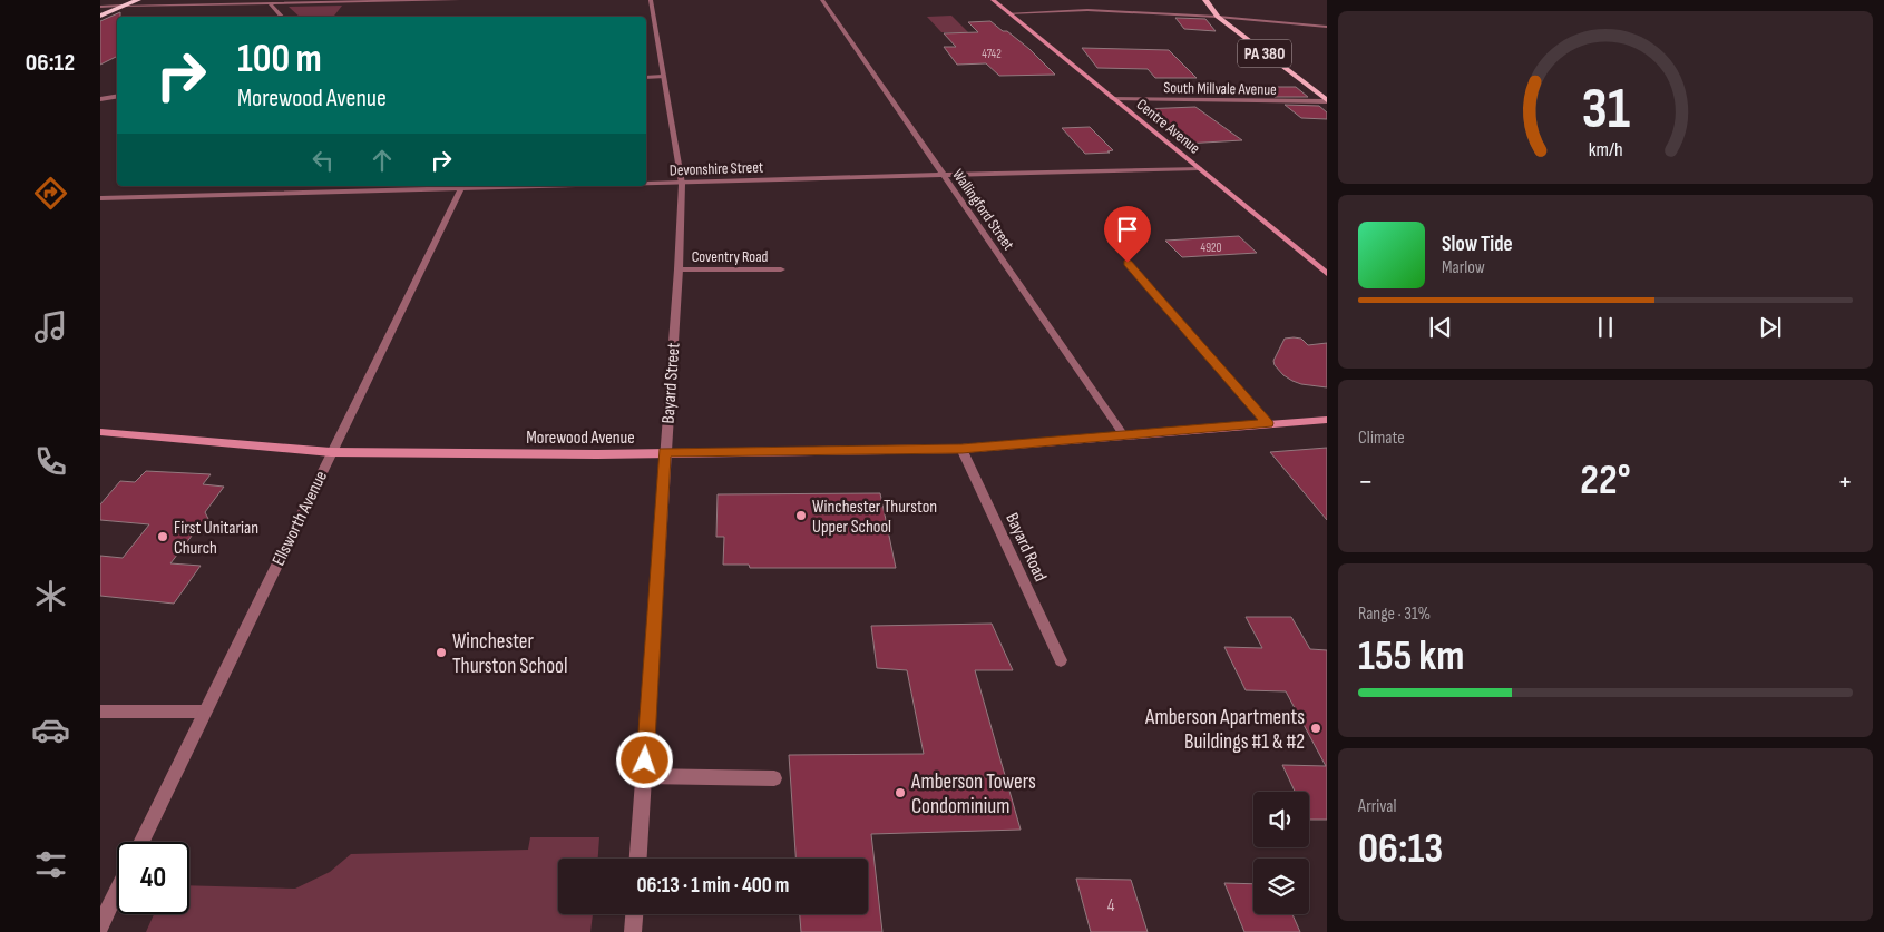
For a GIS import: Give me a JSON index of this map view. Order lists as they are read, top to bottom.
{
  "streets": {
    "main road": ["PA 380", "Centre Avenue", "Morewood Avenue"],
    "street": [
      "South Millvale Avenue",
      "Devonshire Street",
      "Wallingford Street",
      "Coventry Road",
      "Bayard Street",
      "Ellsworth Avenue",
      "Bayard Road"
    ]
  },
  "crossings": [
    ["PA 380", "South Millvale Avenue"],
    ["South Millvale Avenue", "Centre Avenue"],
    ["Centre Avenue", "Devonshire Street"],
    ["Devonshire Street", "Wallingford Street"],
    ["Devonshire Street", "Bayard Street"],
    ["Devonshire Street", "Ellsworth Avenue"],
    ["Wallingford Street", "Morewood Avenue"],
    ["Coventry Road", "Bayard Street"],
    ["Bayard Street", "Morewood Avenue"],
    ["Morewood Avenue", "Ellsworth Avenue"],
    ["Morewood Avenue", "Bayard Road"]
  ],
  "places": [
    "Winchester Thurston Upper School",
    "First Unitarian Church",
    "Winchester Thurston School",
    "Amberson Apartments Buildings #1 & #2",
    "Amberson Towers Condominium"
  ],
  "house_numbers": ["4742", "4920", "4"],
  "page": {
    "tabs": "06:12",
    "turn": ["100 m", "Morewood Avenue"],
    "song": ["Slow Tide", "Marlow"],
    "tile": [
      "Climate",
      ["Range · 31%", "155 km"],
      ["Arrival", "06:13"]
    ],
    "heat": ["−", "22°", "+"],
    "limit": "40",
    "trip": "06:13 · 1 min · 400 m",
    "gauge": ["31", "km/h"]
  }
}
